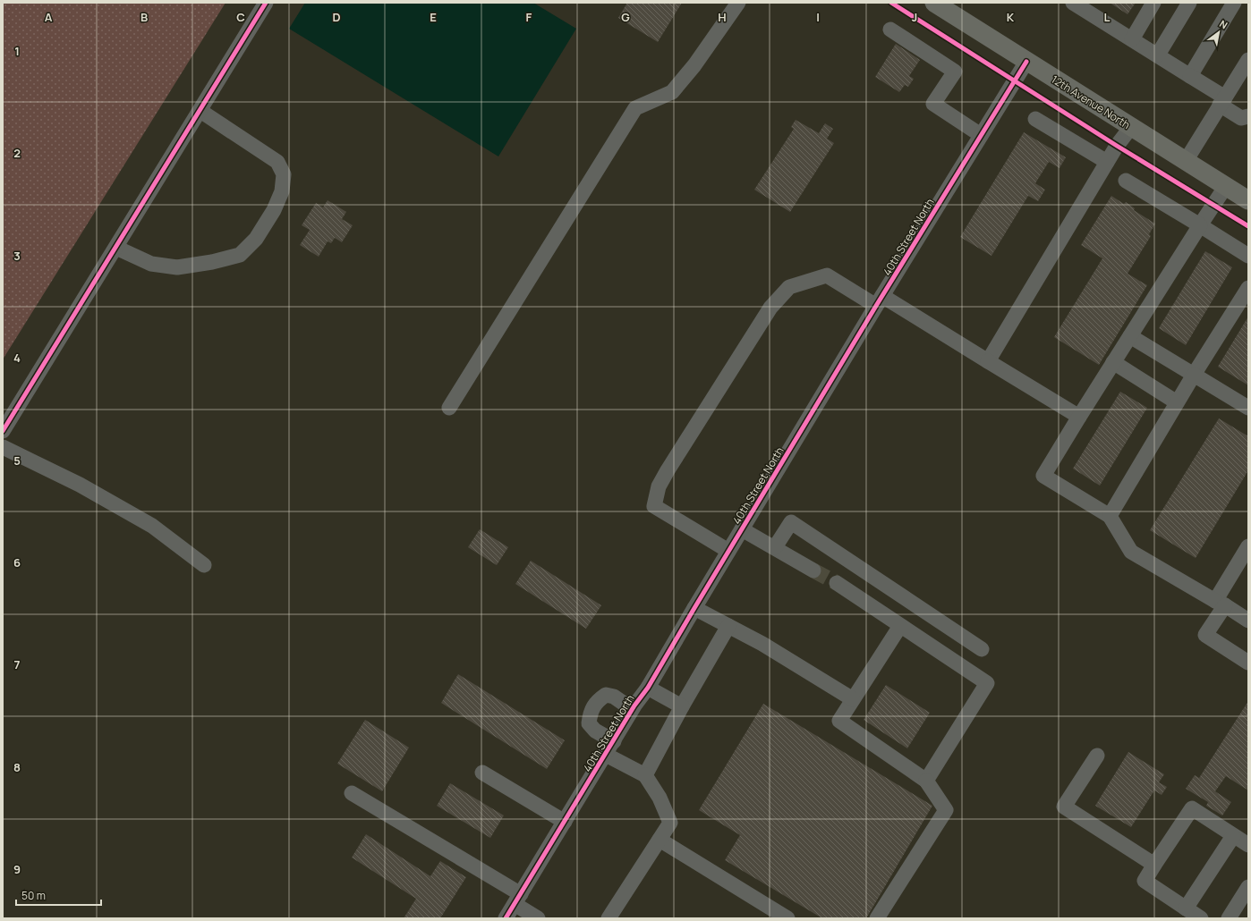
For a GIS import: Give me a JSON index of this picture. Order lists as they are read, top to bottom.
{
  "streets": {
    "main road": ["12th Avenue North"],
    "street": ["40th Street North"]
  },
  "crossings": [
    ["12th Avenue North", "40th Street North"]
  ],
  "scale_bar": "50 m",
  "north": "top right",
  "grid": {
    "columns": [
      "A",
      "B",
      "C",
      "D",
      "E",
      "F",
      "G",
      "H",
      "I",
      "J",
      "K",
      "L"
    ],
    "rows": [
      "1",
      "2",
      "3",
      "4",
      "5",
      "6",
      "7",
      "8",
      "9"
    ]
  }
}
